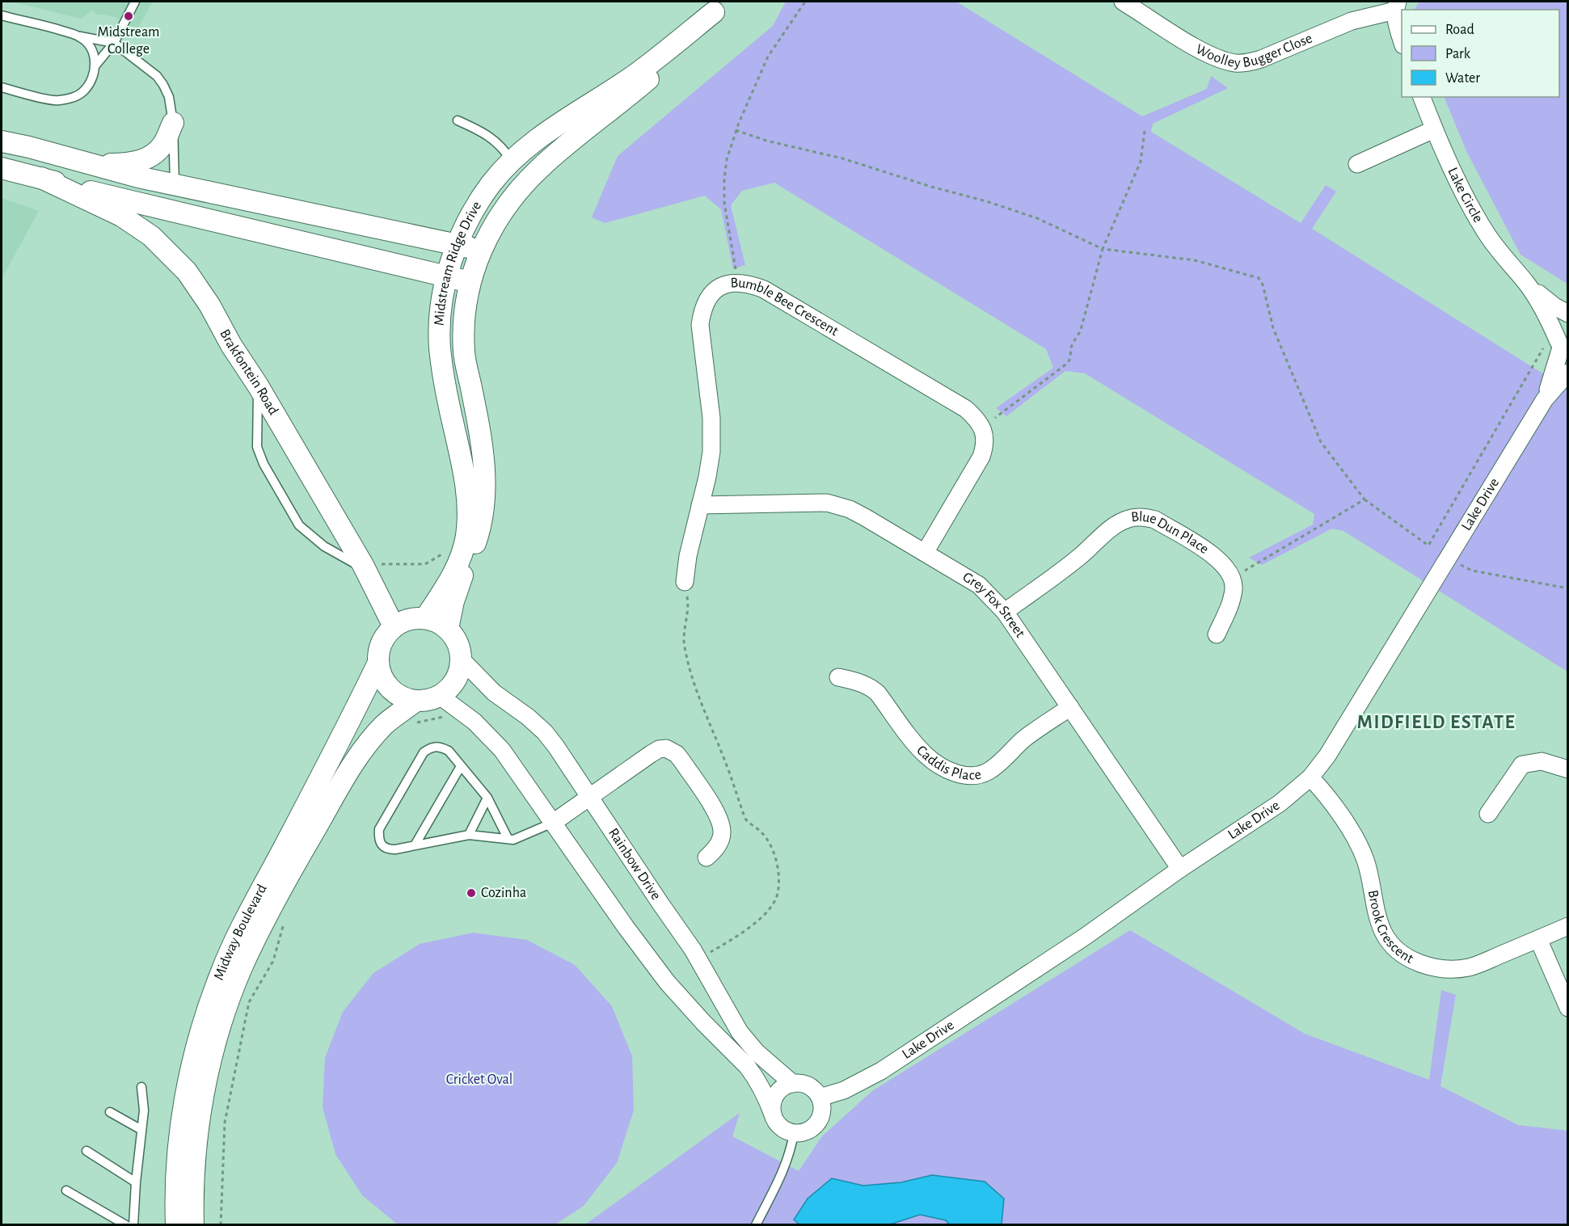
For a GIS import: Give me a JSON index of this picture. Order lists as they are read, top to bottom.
{
  "streets": {
    "street": [
      "Woolley Bugger Close",
      "Lake Circle",
      "Midstream Ridge Drive",
      "Bumble Bee Crescent",
      "Brakfontein Road",
      "Lake Drive",
      "Blue Dun Place",
      "Grey Fox Street",
      "Caddis Place",
      "Rainbow Drive",
      "Brook Crescent",
      "Midway Boulevard"
    ]
  },
  "crossings": [
    ["Lake Circle", "Lake Drive"],
    ["Midstream Ridge Drive", "Brakfontein Road"],
    ["Midstream Ridge Drive", "Rainbow Drive"],
    ["Midstream Ridge Drive", "Midway Boulevard"],
    ["Bumble Bee Crescent", "Grey Fox Street"],
    ["Brakfontein Road", "Rainbow Drive"],
    ["Brakfontein Road", "Midway Boulevard"],
    ["Lake Drive", "Grey Fox Street"],
    ["Lake Drive", "Rainbow Drive"],
    ["Lake Drive", "Brook Crescent"],
    ["Blue Dun Place", "Grey Fox Street"],
    ["Grey Fox Street", "Caddis Place"],
    ["Rainbow Drive", "Midway Boulevard"]
  ],
  "districts": ["MIDFIELD ESTATE"],
  "parks": ["Cricket Oval"],
  "places": ["Midstream College", "Cozinha"],
  "legend": ["Road", "Park", "Water"]
}
